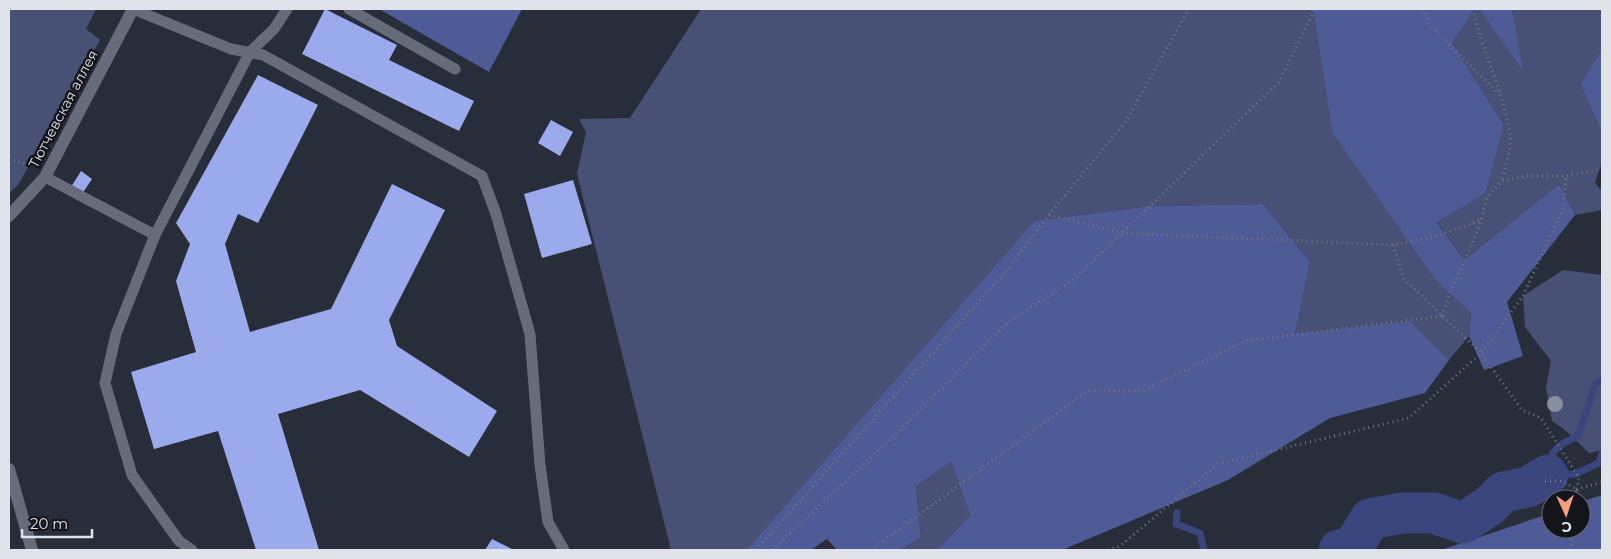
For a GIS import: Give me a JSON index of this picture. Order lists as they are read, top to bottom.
{
  "streets": {
    "street": ["Тютчевская аллея"]
  },
  "scale_bar": "20 m",
  "north": "bottom"
}
